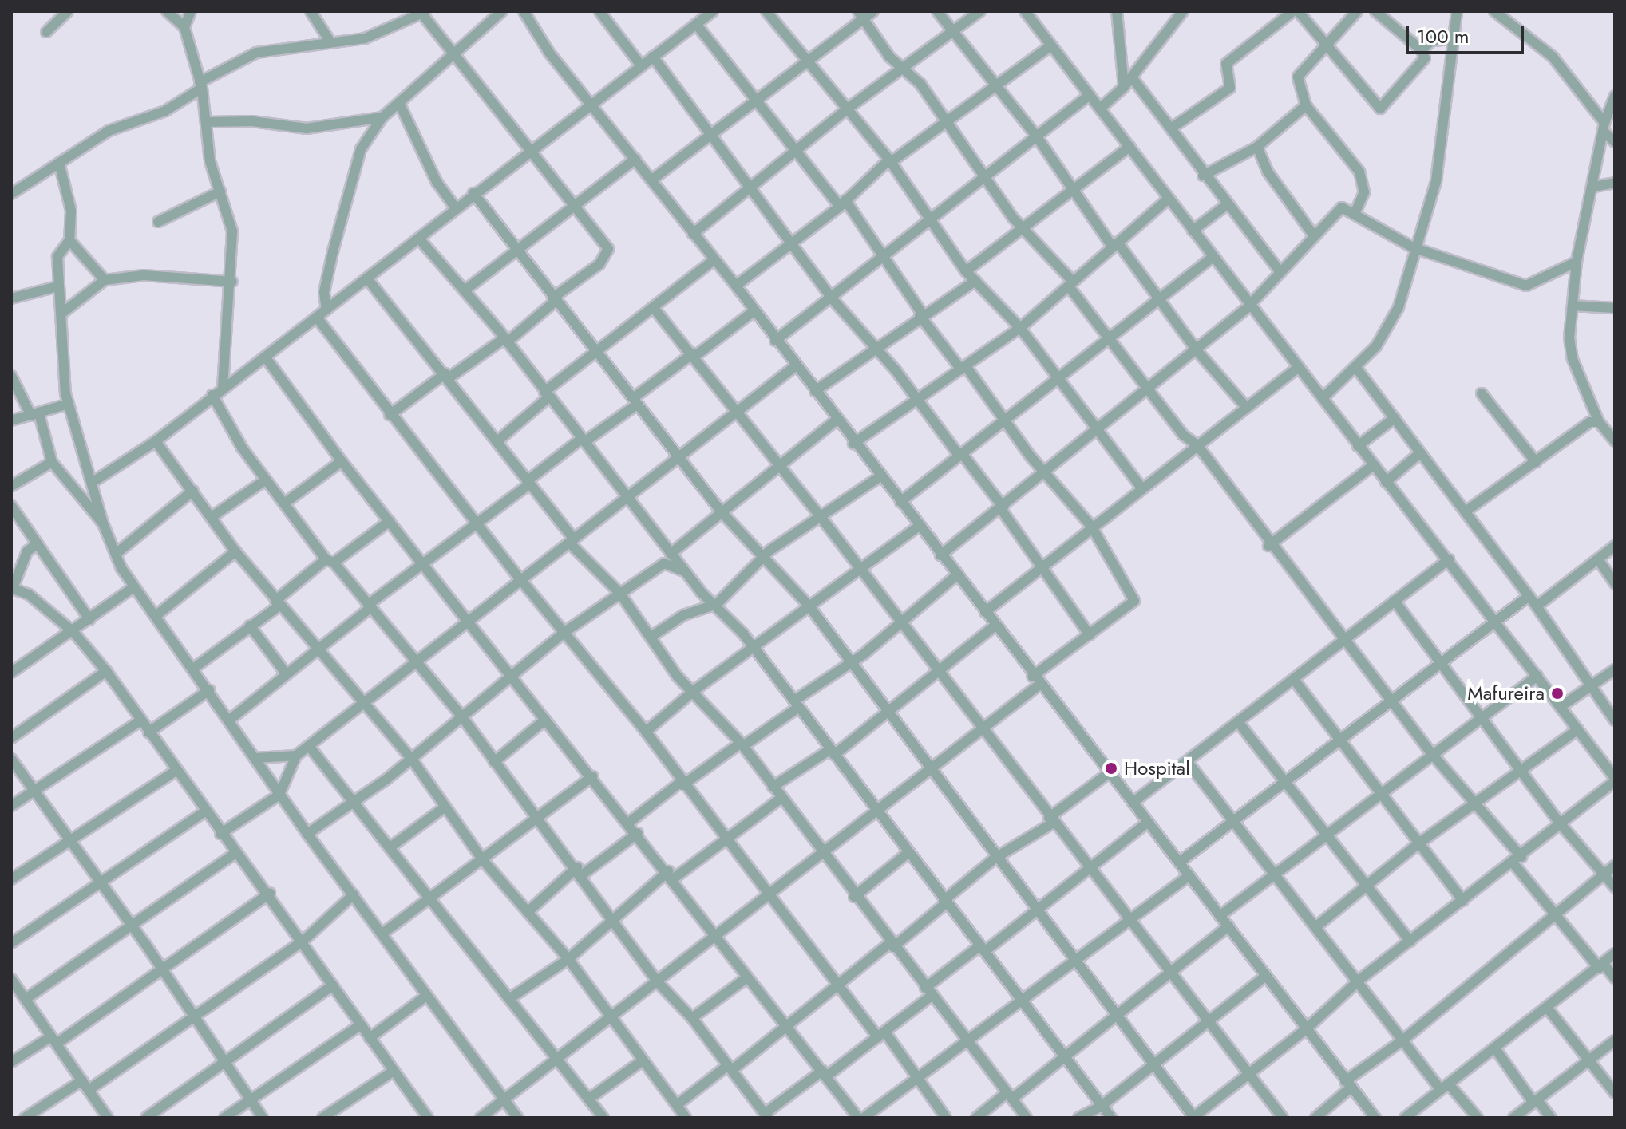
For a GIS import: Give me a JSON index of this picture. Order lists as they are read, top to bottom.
{
  "places": ["Mafureira", "Hospital"],
  "scale_bar": "100 m"
}
